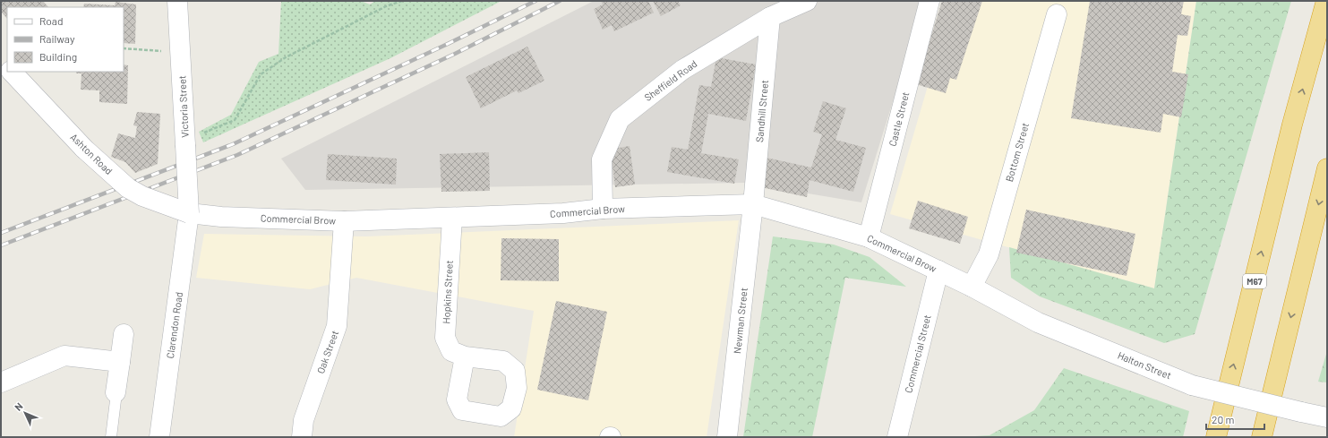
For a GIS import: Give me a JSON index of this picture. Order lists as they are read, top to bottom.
{
  "streets": {
    "highway": ["M67"],
    "street": [
      "Sheffield Road",
      "Victoria Street",
      "Sandhill Street",
      "Castle Street",
      "Bottom Street",
      "Ashton Road",
      "Commercial Brow",
      "Hopkins Street",
      "Newman Street",
      "Clarendon Road",
      "Oak Street",
      "Commercial Street",
      "Halton Street"
    ]
  },
  "crossings": [
    ["Sheffield Road", "Sandhill Street"],
    ["Sheffield Road", "Commercial Brow"],
    ["Victoria Street", "Ashton Road"],
    ["Victoria Street", "Commercial Brow"],
    ["Victoria Street", "Clarendon Road"],
    ["Sandhill Street", "Commercial Brow"],
    ["Sandhill Street", "Newman Street"],
    ["Castle Street", "Commercial Brow"],
    ["Bottom Street", "Commercial Brow"],
    ["Bottom Street", "Halton Street"],
    ["Ashton Road", "Commercial Brow"],
    ["Ashton Road", "Clarendon Road"],
    ["Commercial Brow", "Hopkins Street"],
    ["Commercial Brow", "Newman Street"],
    ["Commercial Brow", "Clarendon Road"],
    ["Commercial Brow", "Oak Street"],
    ["Commercial Brow", "Commercial Street"],
    ["Commercial Brow", "Halton Street"]
  ],
  "legend": ["Road", "Railway", "Building"],
  "scale_bar": "20 m",
  "north": "top left"
}
